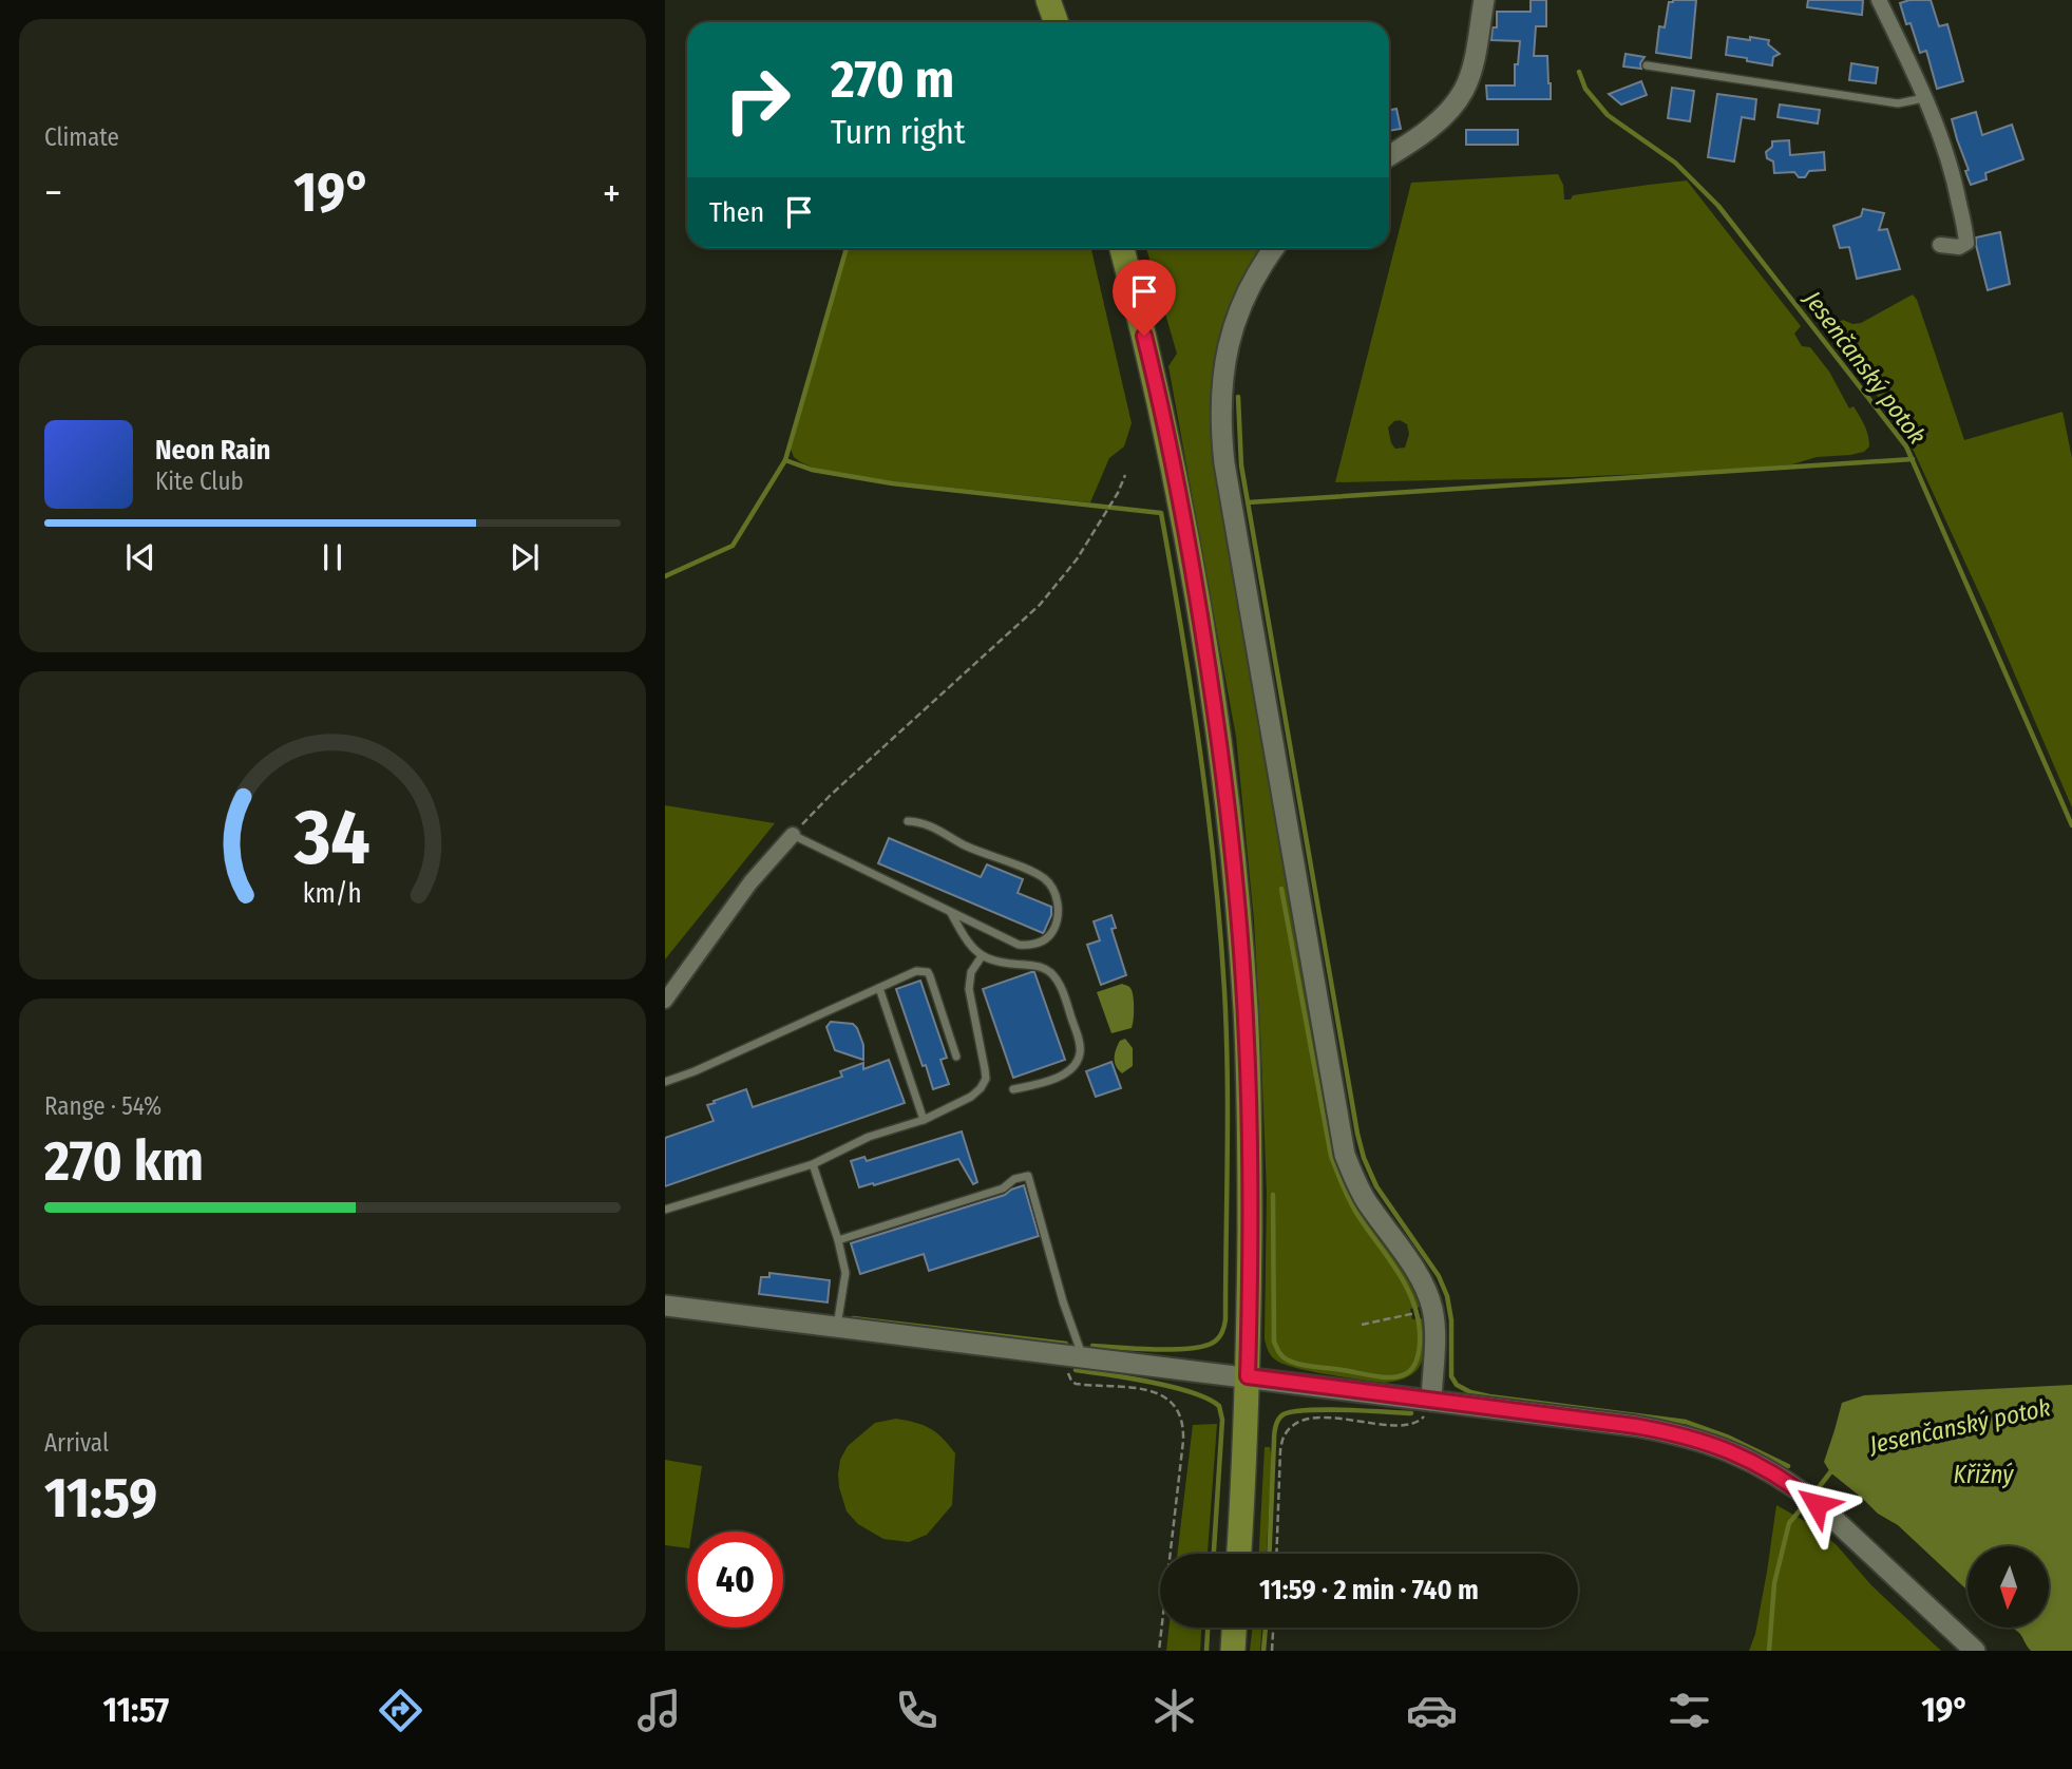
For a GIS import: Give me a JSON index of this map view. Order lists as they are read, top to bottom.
{
  "water": ["Jesenčanský potok", "Křižný"],
  "north": "bottom",
  "page": {
    "tile": [
      "Climate",
      ["Range · 54%", "270 km"],
      ["Arrival", "11:59"]
    ],
    "turn": ["270 m", "Turn right"],
    "heat": ["−", "19°", "+"],
    "then": "Then",
    "song": ["Neon Rain", "Kite Club"],
    "limit": "40",
    "trip": "11:59 · 2 min · 740 m",
    "tabs": ["11:57", "19°"],
    "gauge": ["34", "km/h"]
  }
}
